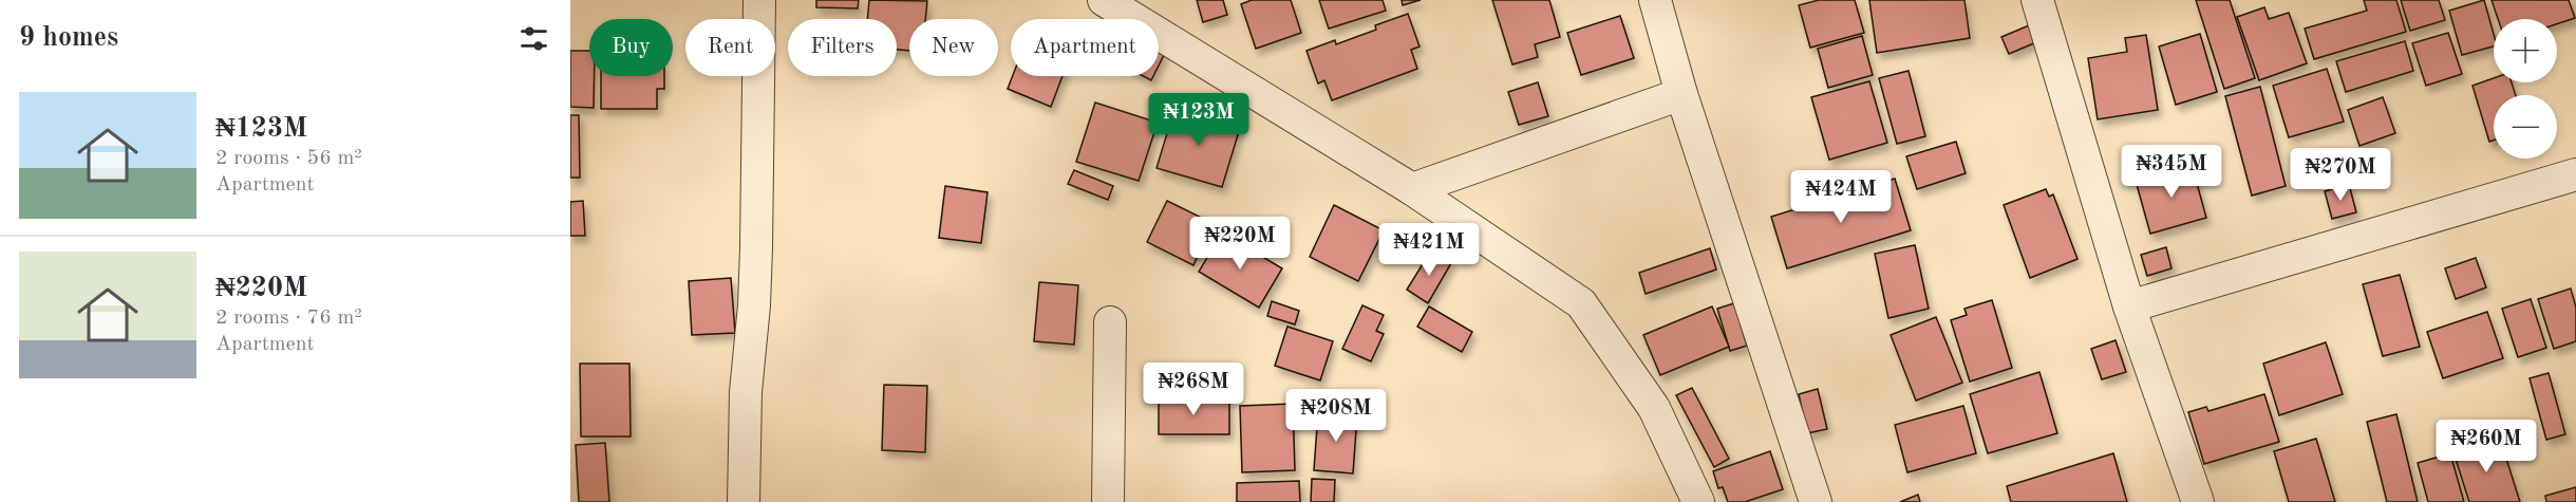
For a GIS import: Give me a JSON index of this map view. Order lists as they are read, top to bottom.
{
  "page": {
    "heading": "9 homes",
    "map_buttons": ["+", "−"],
    "chip": [
      "Buy",
      "Rent",
      "Filters",
      "New",
      "Apartment"
    ],
    "list": [
      {
        "name": "₦123M",
        "note": "2 rooms · 56 m² · Apartment"
      },
      {
        "name": "₦220M",
        "note": "2 rooms · 76 m² · Apartment"
      }
    ],
    "price": [
      "₦123M",
      "₦345M",
      "₦270M",
      "₦424M",
      "₦220M",
      "₦421M",
      "₦268M",
      "₦208M",
      "₦260M"
    ]
  }
}
